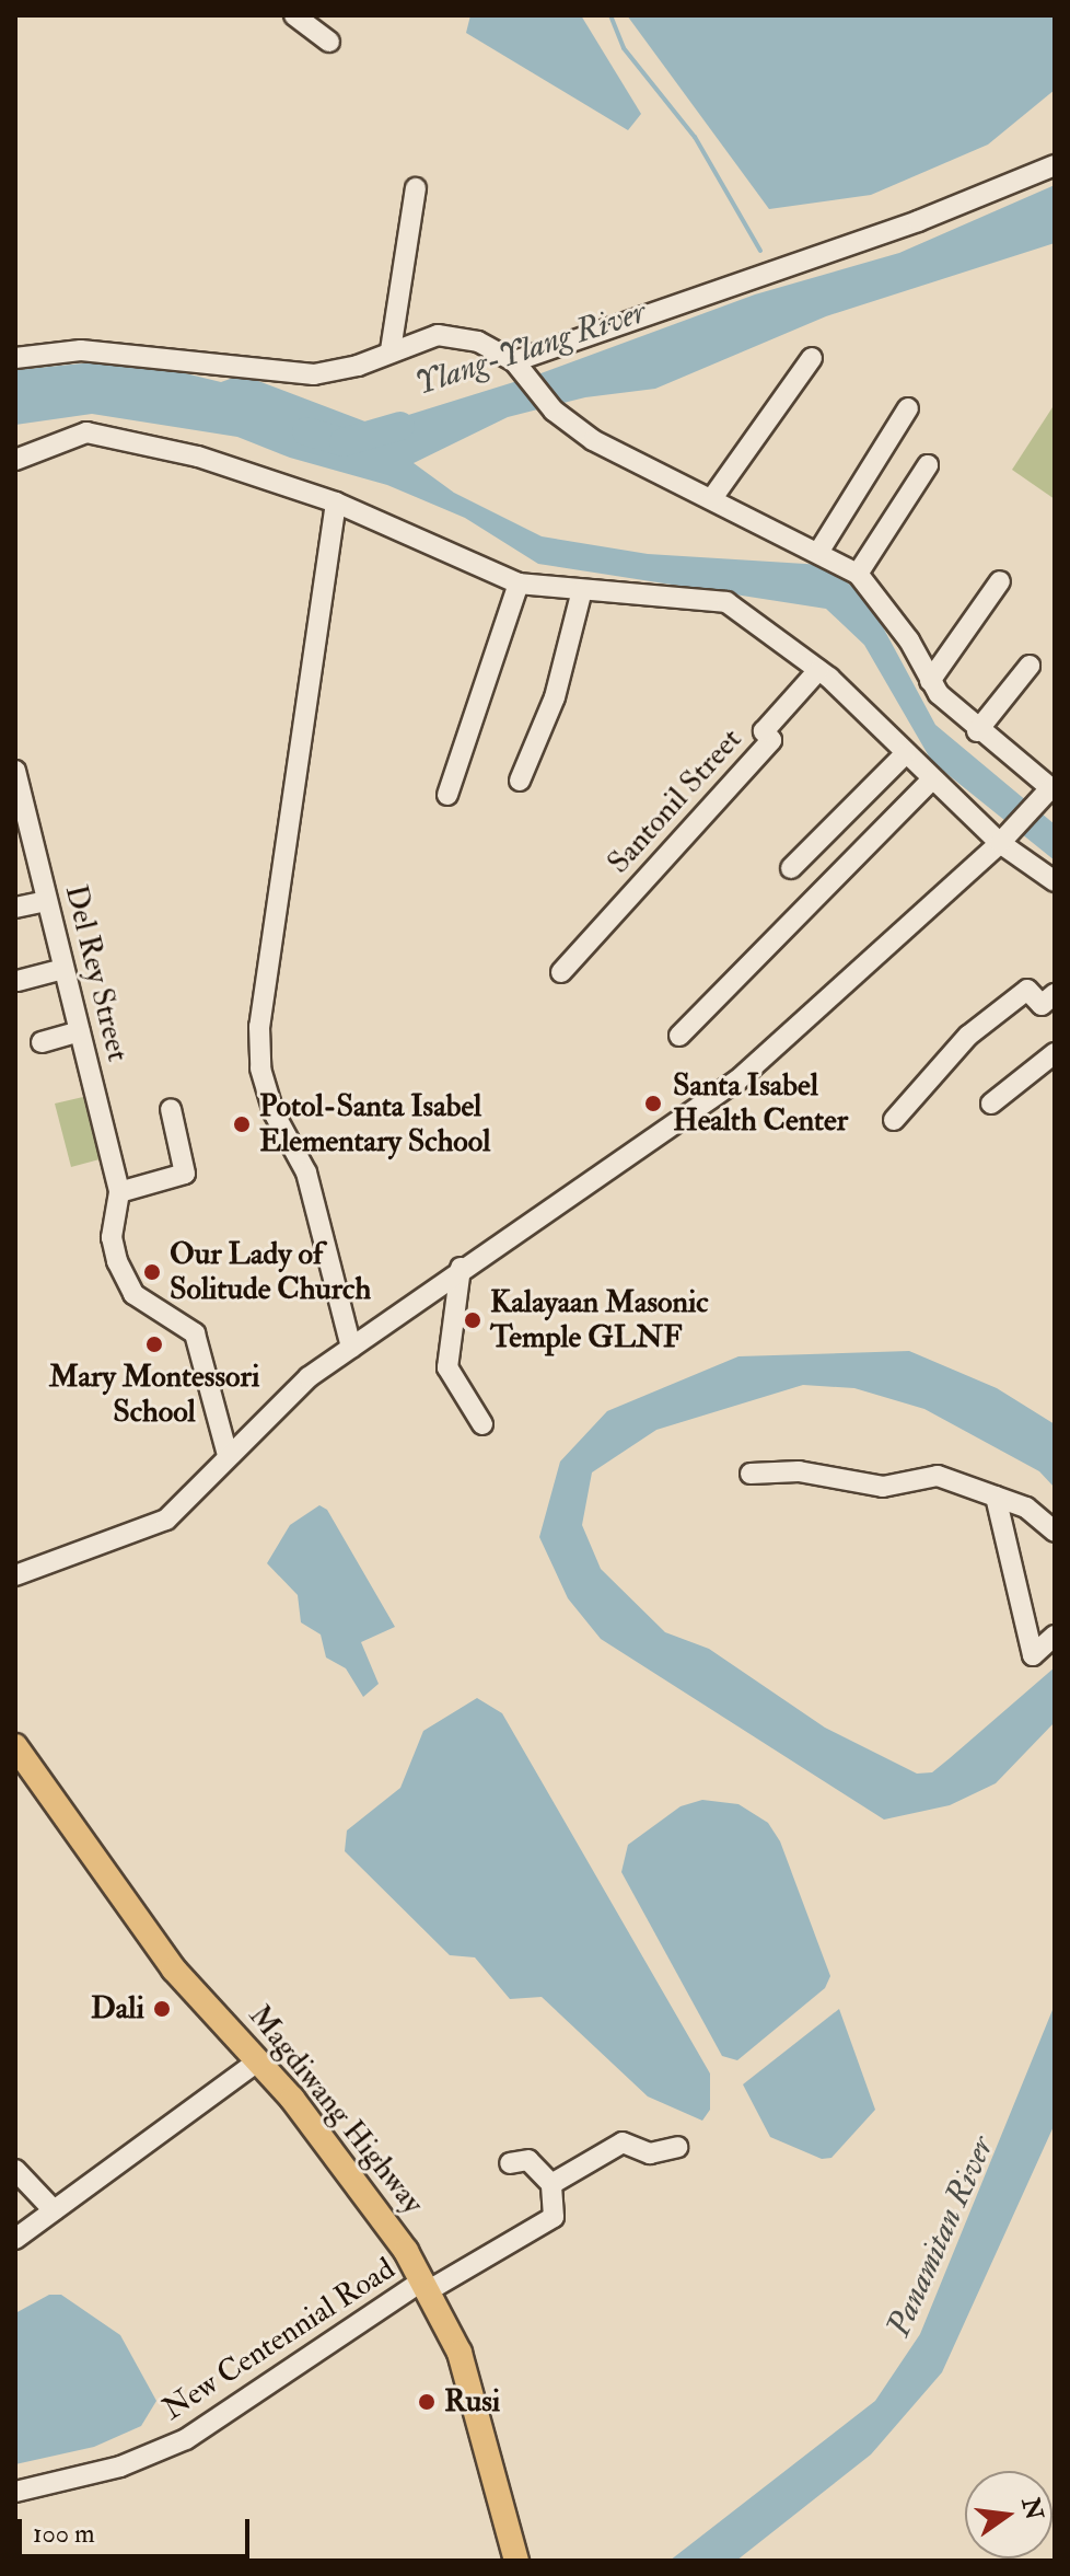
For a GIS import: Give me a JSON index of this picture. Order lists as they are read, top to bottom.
{
  "streets": {
    "main road": ["Magdiwang Highway"],
    "street": ["Santonil Street", "Del Rey Street", "New Centennial Road"]
  },
  "crossings": [
    ["Magdiwang Highway", "New Centennial Road"]
  ],
  "water": ["Ylang-Ylang River", "Panamitan River"],
  "places": [
    "Santa Isabel Health Center",
    "Potol-Santa Isabel Elementary School",
    "Our Lady of Solitude Church",
    "Kalayaan Masonic Temple GLNF",
    "Mary Montessori School",
    "Dali",
    "Rusi"
  ],
  "scale_bar": "100 m",
  "north": "right"
}
